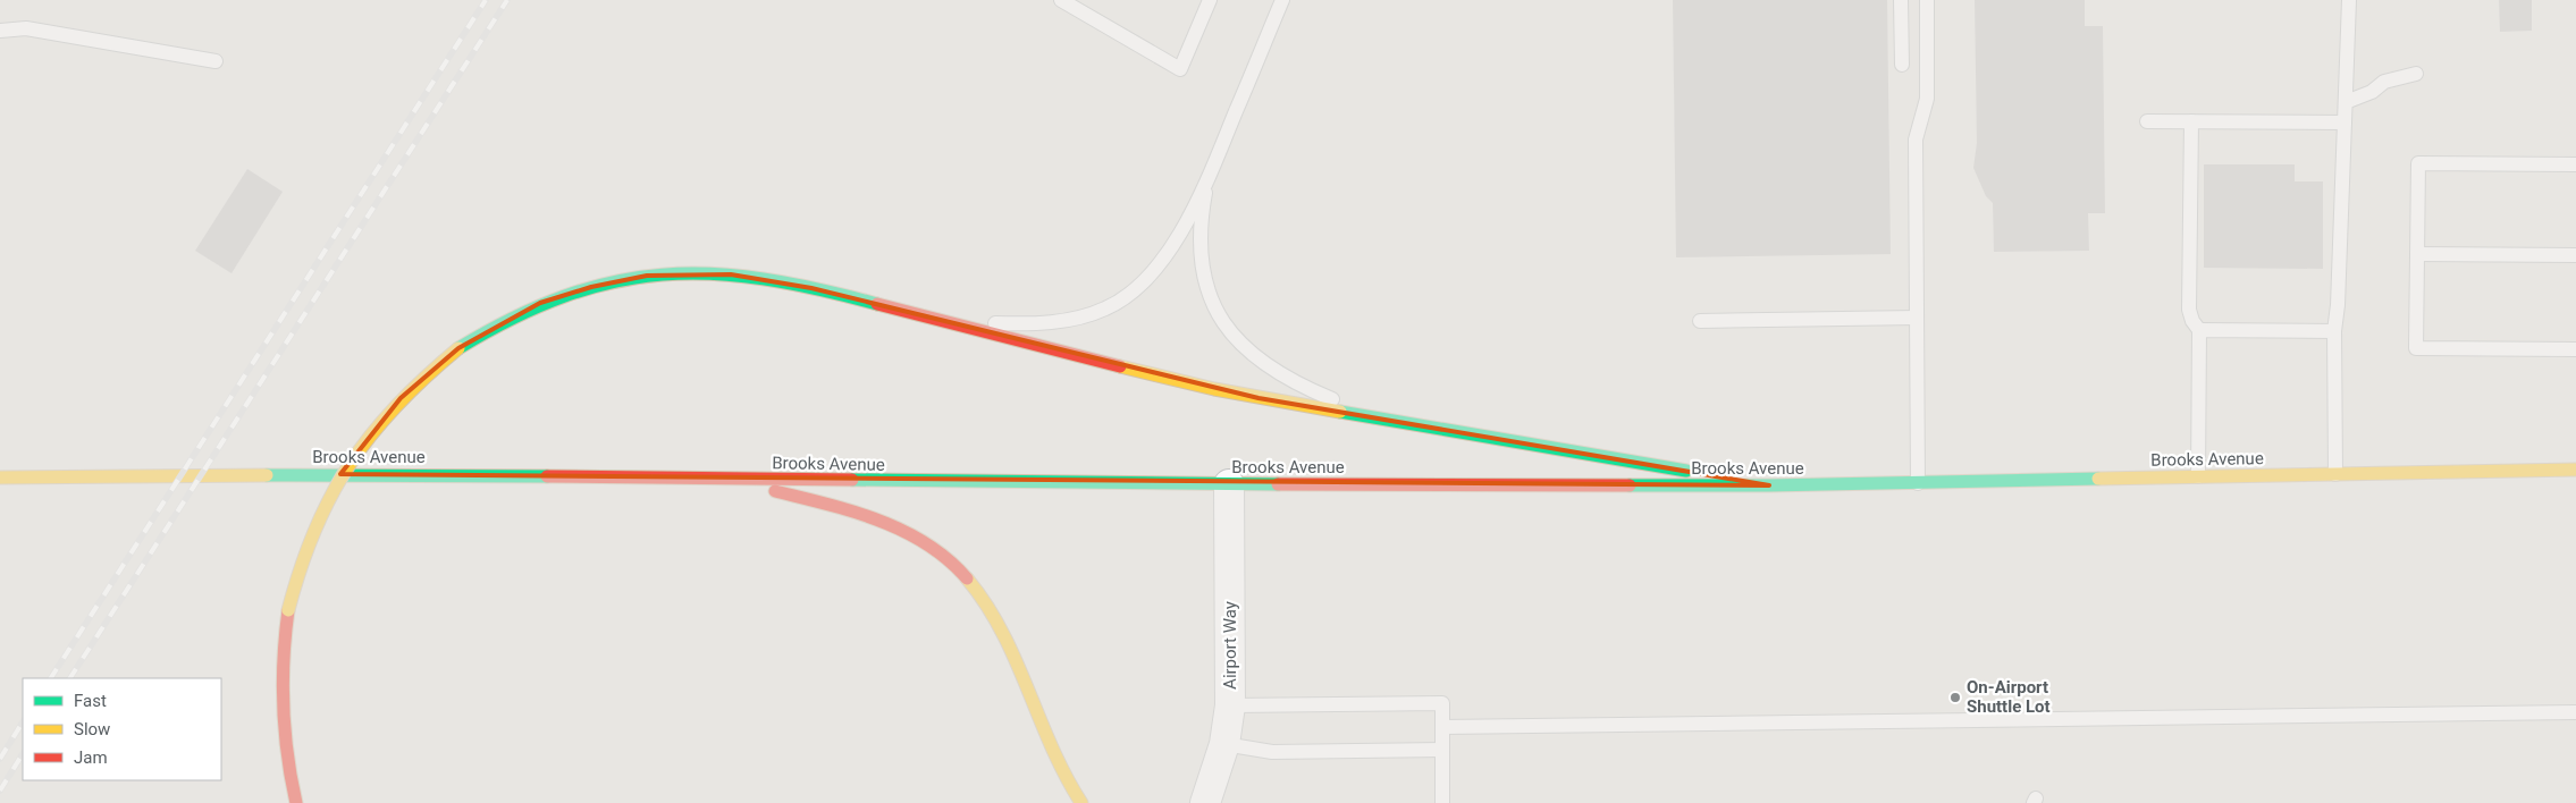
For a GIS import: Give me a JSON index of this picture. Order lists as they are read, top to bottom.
{
  "streets": {
    "main road": ["Brooks Avenue"],
    "street": ["Airport Way"]
  },
  "crossings": [
    ["Brooks Avenue", "Airport Way"]
  ],
  "places": ["On-Airport Shuttle Lot"],
  "legend": ["Fast", "Slow", "Jam"]
}
